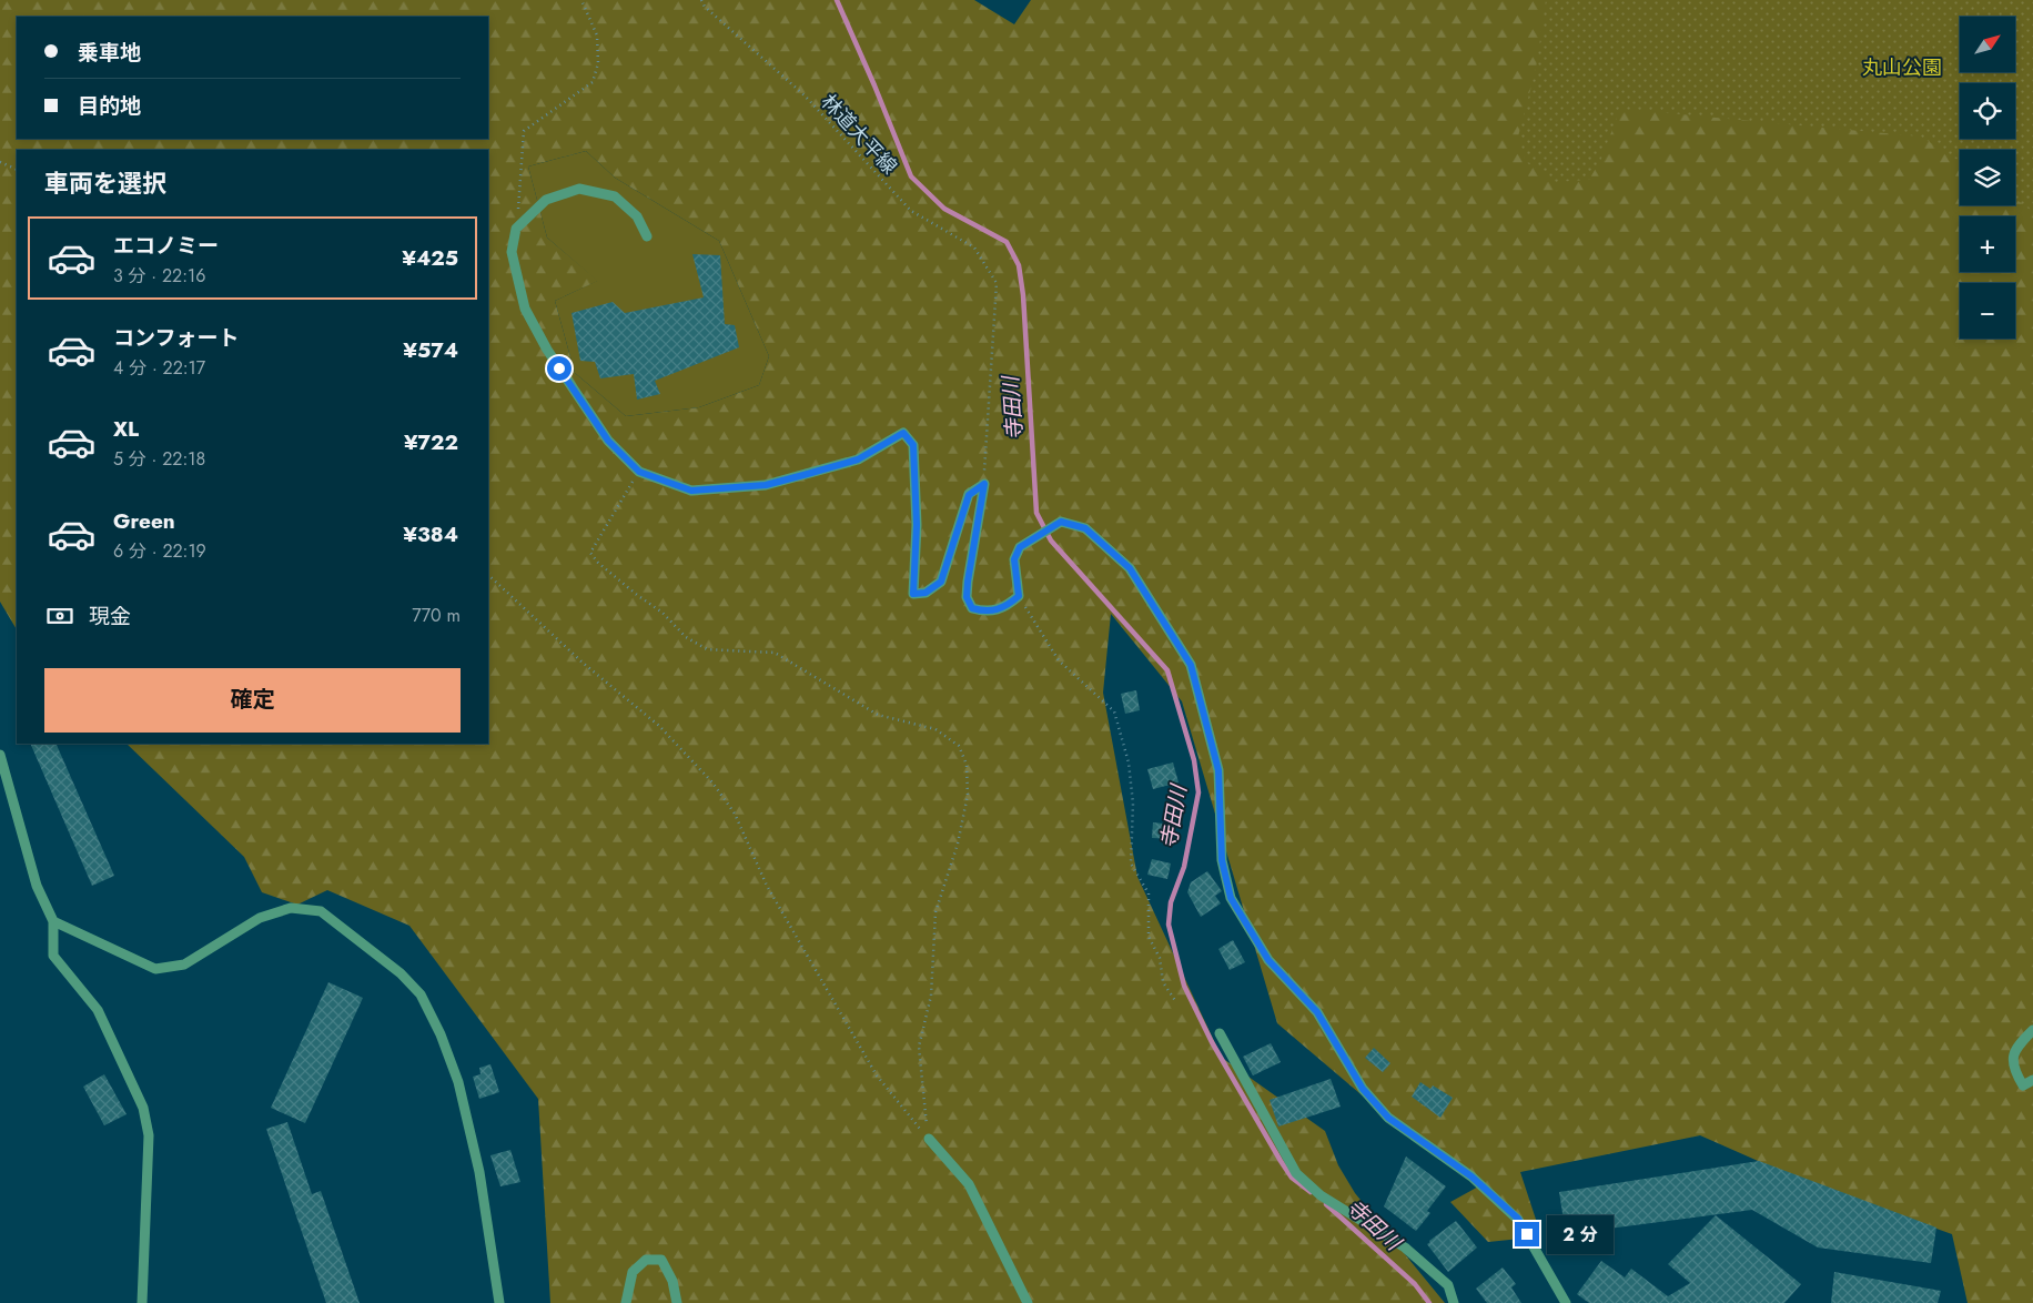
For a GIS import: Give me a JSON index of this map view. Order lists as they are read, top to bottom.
{
  "streets": {
    "path": ["林道大平線"]
  },
  "water": ["寺田川"],
  "parks": ["丸山公園"],
  "north": "top right",
  "page": {
    "map_buttons": ["+", "−"],
    "banner": ["乗車地", "目的地"],
    "heading": "車両を選択",
    "list": [
      {
        "name": "エコノミー",
        "note": "3 分 · 22:16",
        "value": "¥425"
      },
      {
        "name": "コンフォート",
        "note": "4 分 · 22:17",
        "value": "¥574"
      },
      {
        "name": "XL",
        "note": "5 分 · 22:18",
        "value": "¥722"
      },
      {
        "name": "Green",
        "note": "6 分 · 22:19",
        "value": "¥384"
      }
    ],
    "pay": ["現金", "770 m"],
    "buttons": "確定",
    "bubble": "2 分"
  }
}
